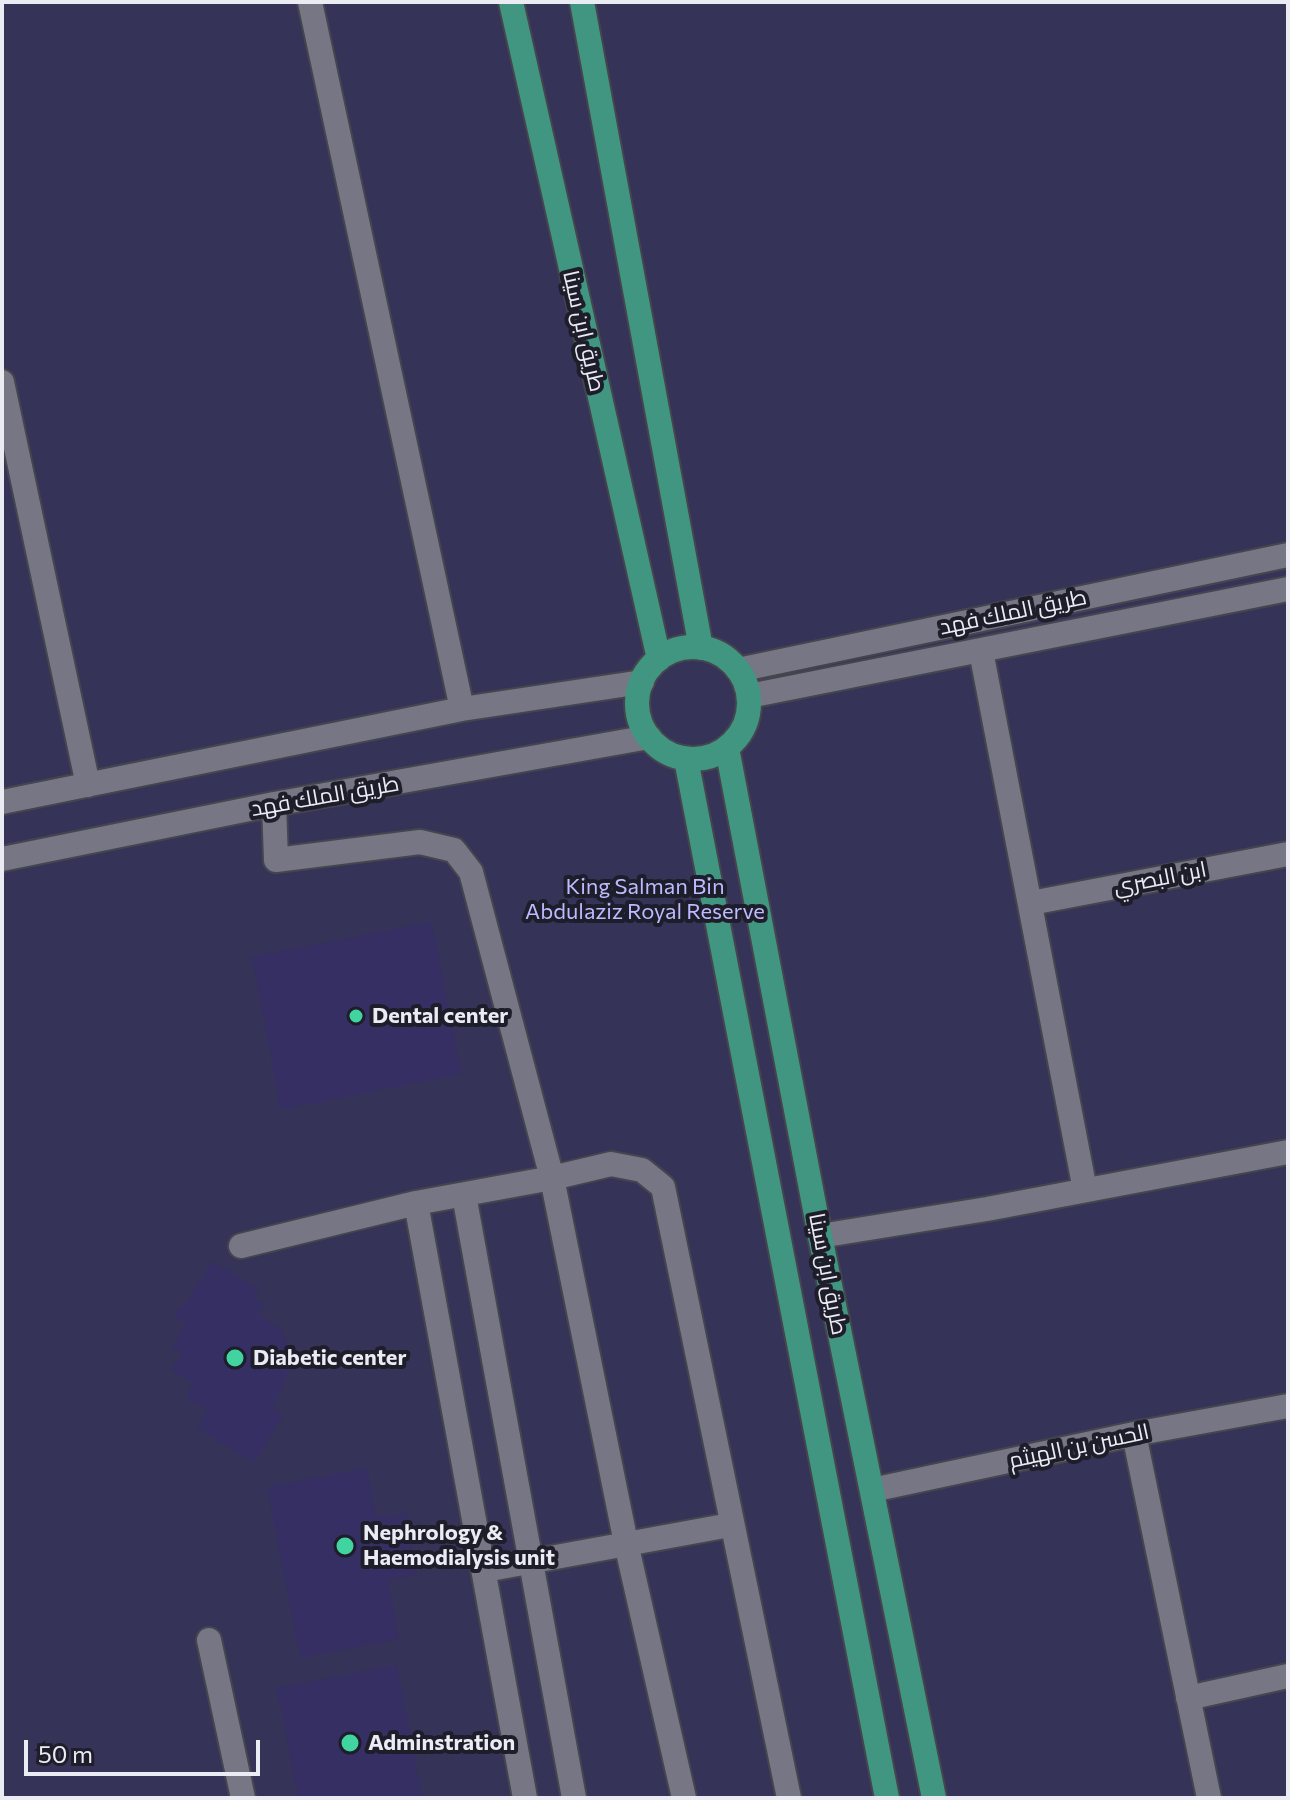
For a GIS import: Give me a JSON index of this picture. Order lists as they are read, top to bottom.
{
  "streets": {
    "main road": ["طريق ابن سينا"],
    "street": ["طريق الملك فهد", "ابن البصري", "الحسن بن الهيثم"]
  },
  "crossings": [
    ["طريق ابن سينا", "طريق الملك فهد"],
    ["طريق ابن سينا", "الحسن بن الهيثم"]
  ],
  "parks": ["King Salman Bin Abdulaziz Royal Reserve"],
  "places": [
    "Dental center",
    "Diabetic center",
    "Nephrology & Haemodialysis unit",
    "Adminstration"
  ],
  "scale_bar": "50 m"
}
